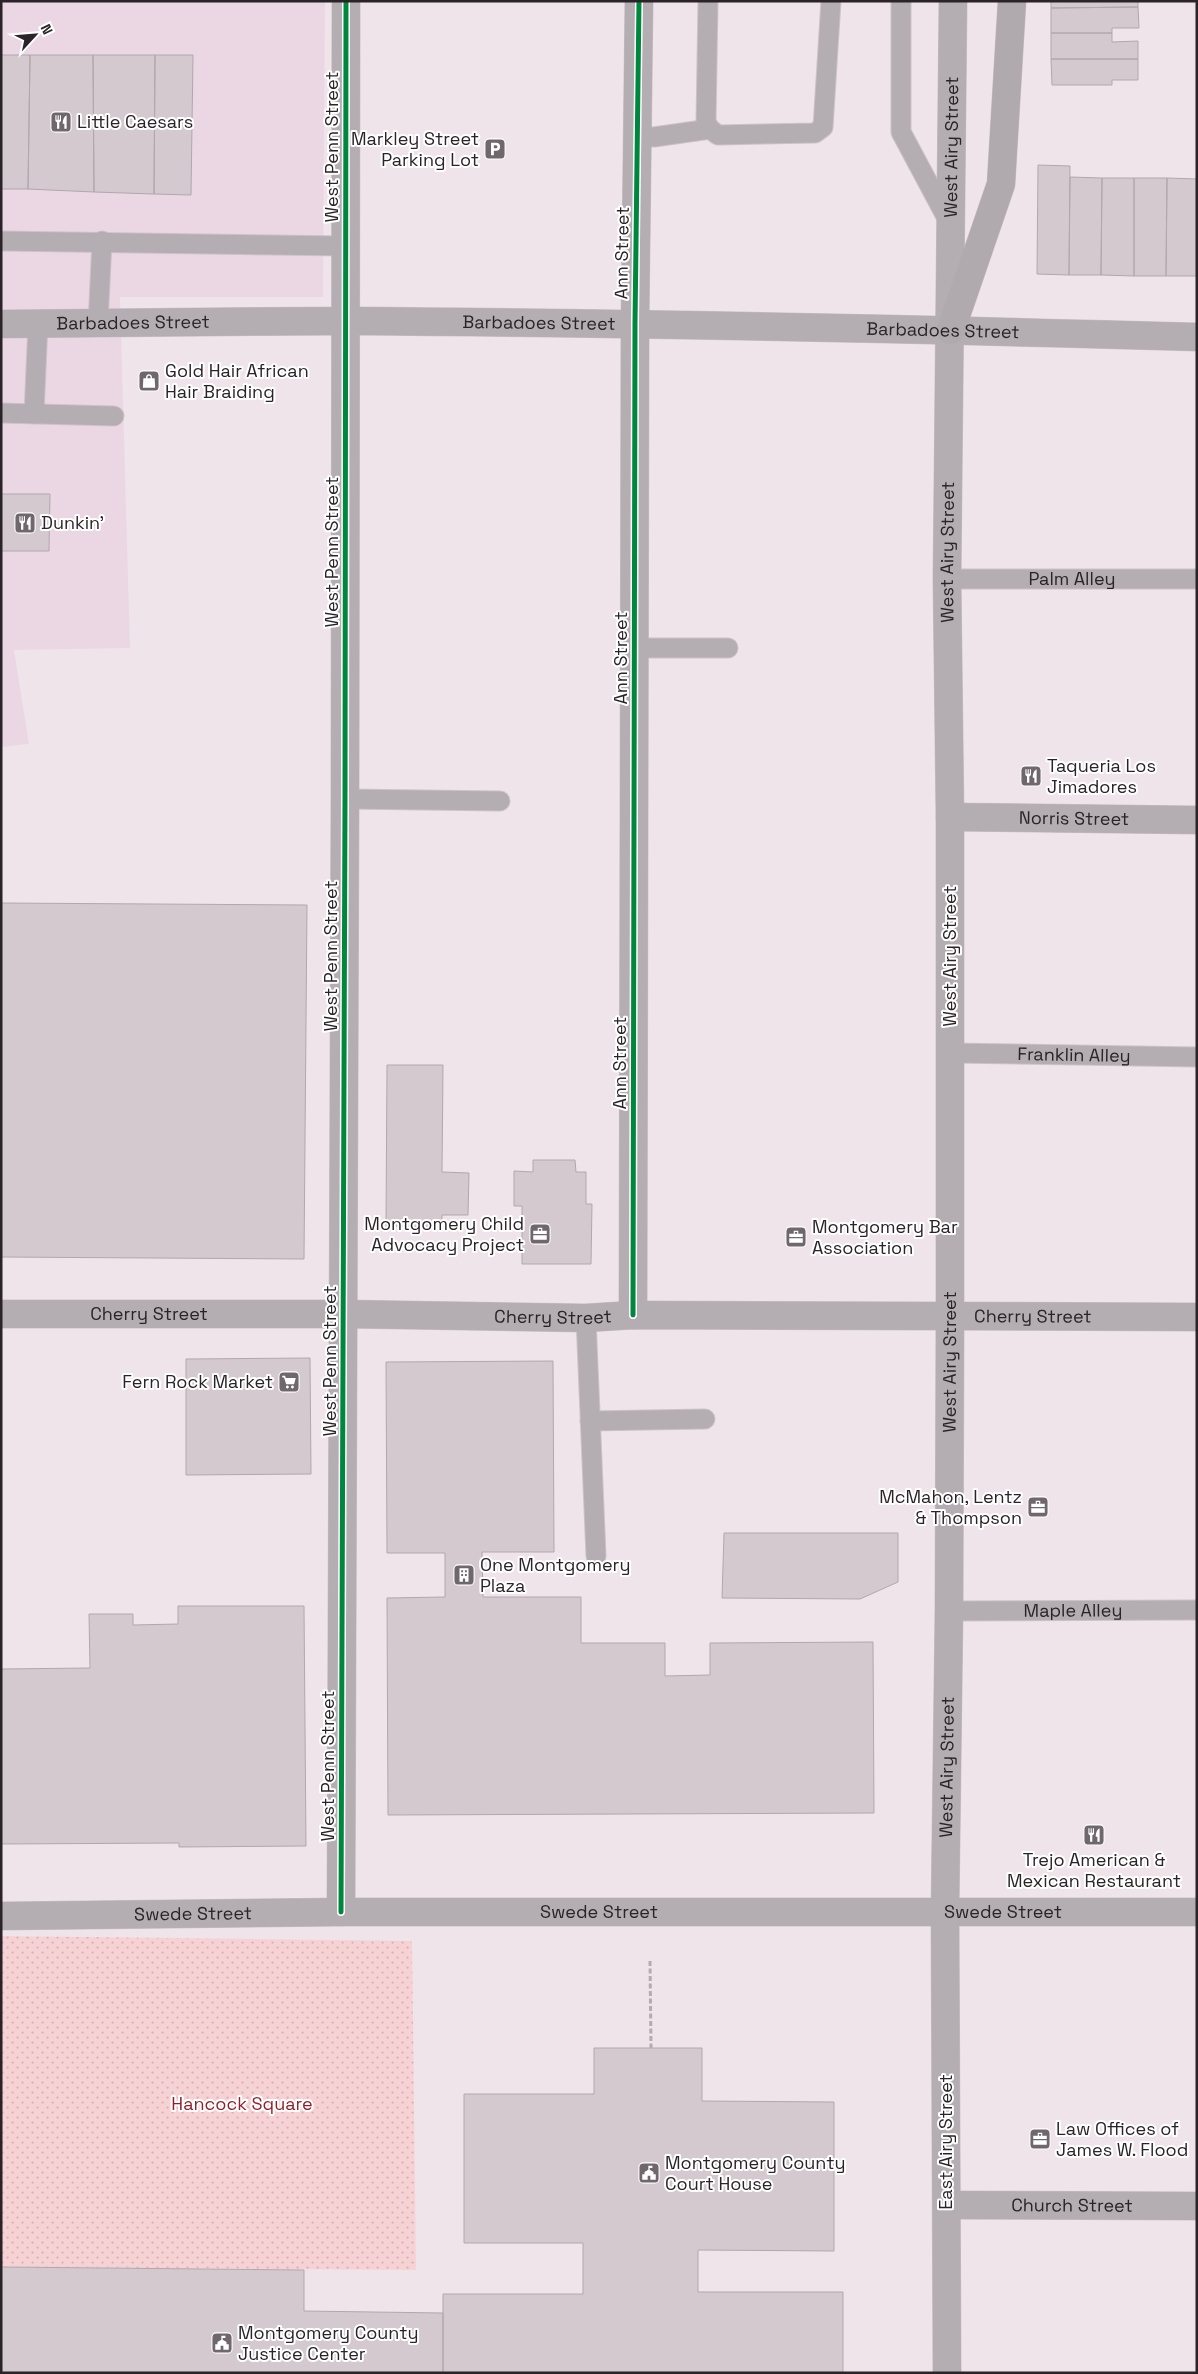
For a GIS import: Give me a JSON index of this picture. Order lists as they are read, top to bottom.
{
  "streets": {
    "main road": ["West Airy Street", "East Airy Street"],
    "street": [
      "West Penn Street",
      "Ann Street",
      "Barbadoes Street",
      "Norris Street",
      "Cherry Street",
      "Swede Street",
      "Church Street"
    ],
    "lane": ["Palm Alley", "Franklin Alley", "Maple Alley"]
  },
  "crossings": [
    ["West Airy Street", "Barbadoes Street"],
    ["West Airy Street", "Palm Alley"],
    ["West Airy Street", "Norris Street"],
    ["West Airy Street", "Franklin Alley"],
    ["West Airy Street", "Cherry Street"],
    ["West Airy Street", "Maple Alley"],
    ["West Airy Street", "Swede Street"],
    ["West Airy Street", "East Airy Street"],
    ["West Penn Street", "Barbadoes Street"],
    ["West Penn Street", "Cherry Street"],
    ["West Penn Street", "Swede Street"],
    ["Ann Street", "Barbadoes Street"],
    ["Ann Street", "Cherry Street"],
    ["Swede Street", "East Airy Street"],
    ["East Airy Street", "Church Street"]
  ],
  "parks": ["Hancock Square"],
  "places": {
    "restaurant": [
      "Little Caesars",
      "Dunkin'",
      "Taqueria Los Jimadores",
      "Trejo American & Mexican Restaurant"
    ],
    "parking": ["Markley Street Parking Lot"],
    "shop": ["Gold Hair African Hair Braiding"],
    "office": [
      "Montgomery Child Advocacy Project",
      "Montgomery Bar Association",
      "McMahon, Lentz & Thompson",
      "Law Offices of James W. Flood"
    ],
    "supermarket": ["Fern Rock Market"],
    "building": ["One Montgomery Plaza"],
    "public building": ["Montgomery County Court House", "Montgomery County Justice Center"]
  },
  "north": "top right"
}
